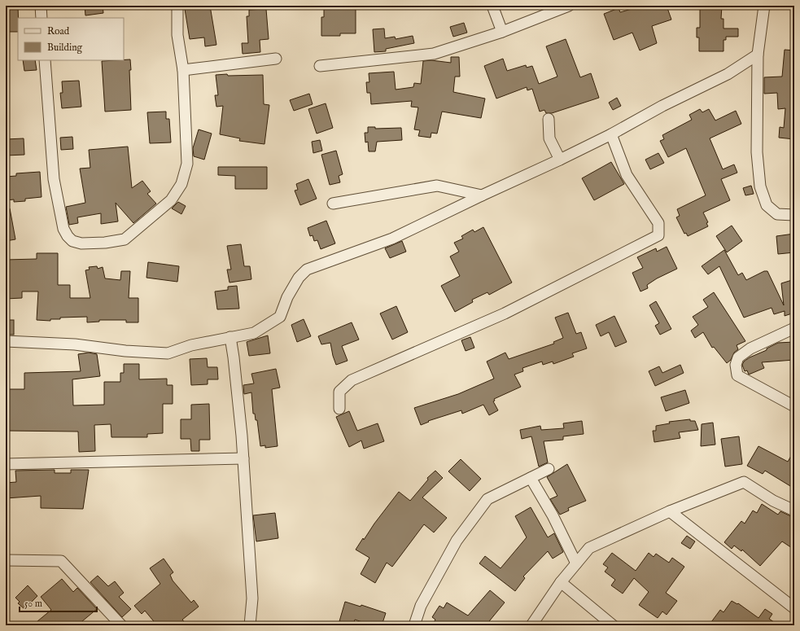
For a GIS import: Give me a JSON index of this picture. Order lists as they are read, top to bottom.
{
  "legend": ["Road", "Building"],
  "scale_bar": "50 m"
}
